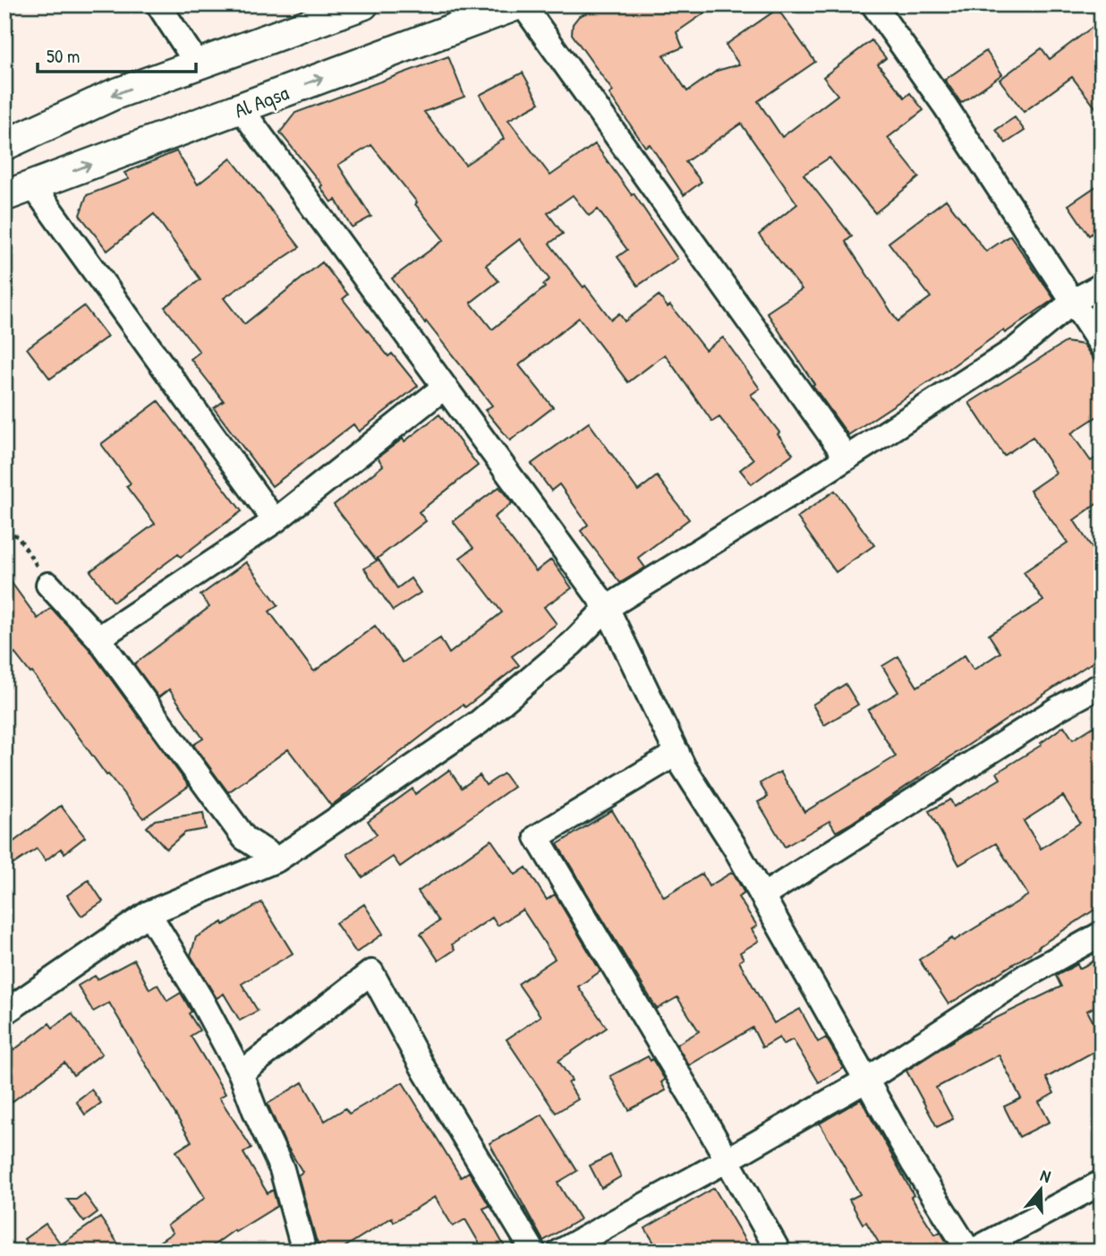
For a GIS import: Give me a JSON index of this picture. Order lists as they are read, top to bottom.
{
  "streets": {
    "main road": ["Al Aqsa"]
  },
  "scale_bar": "50 m",
  "north": "top"
}
